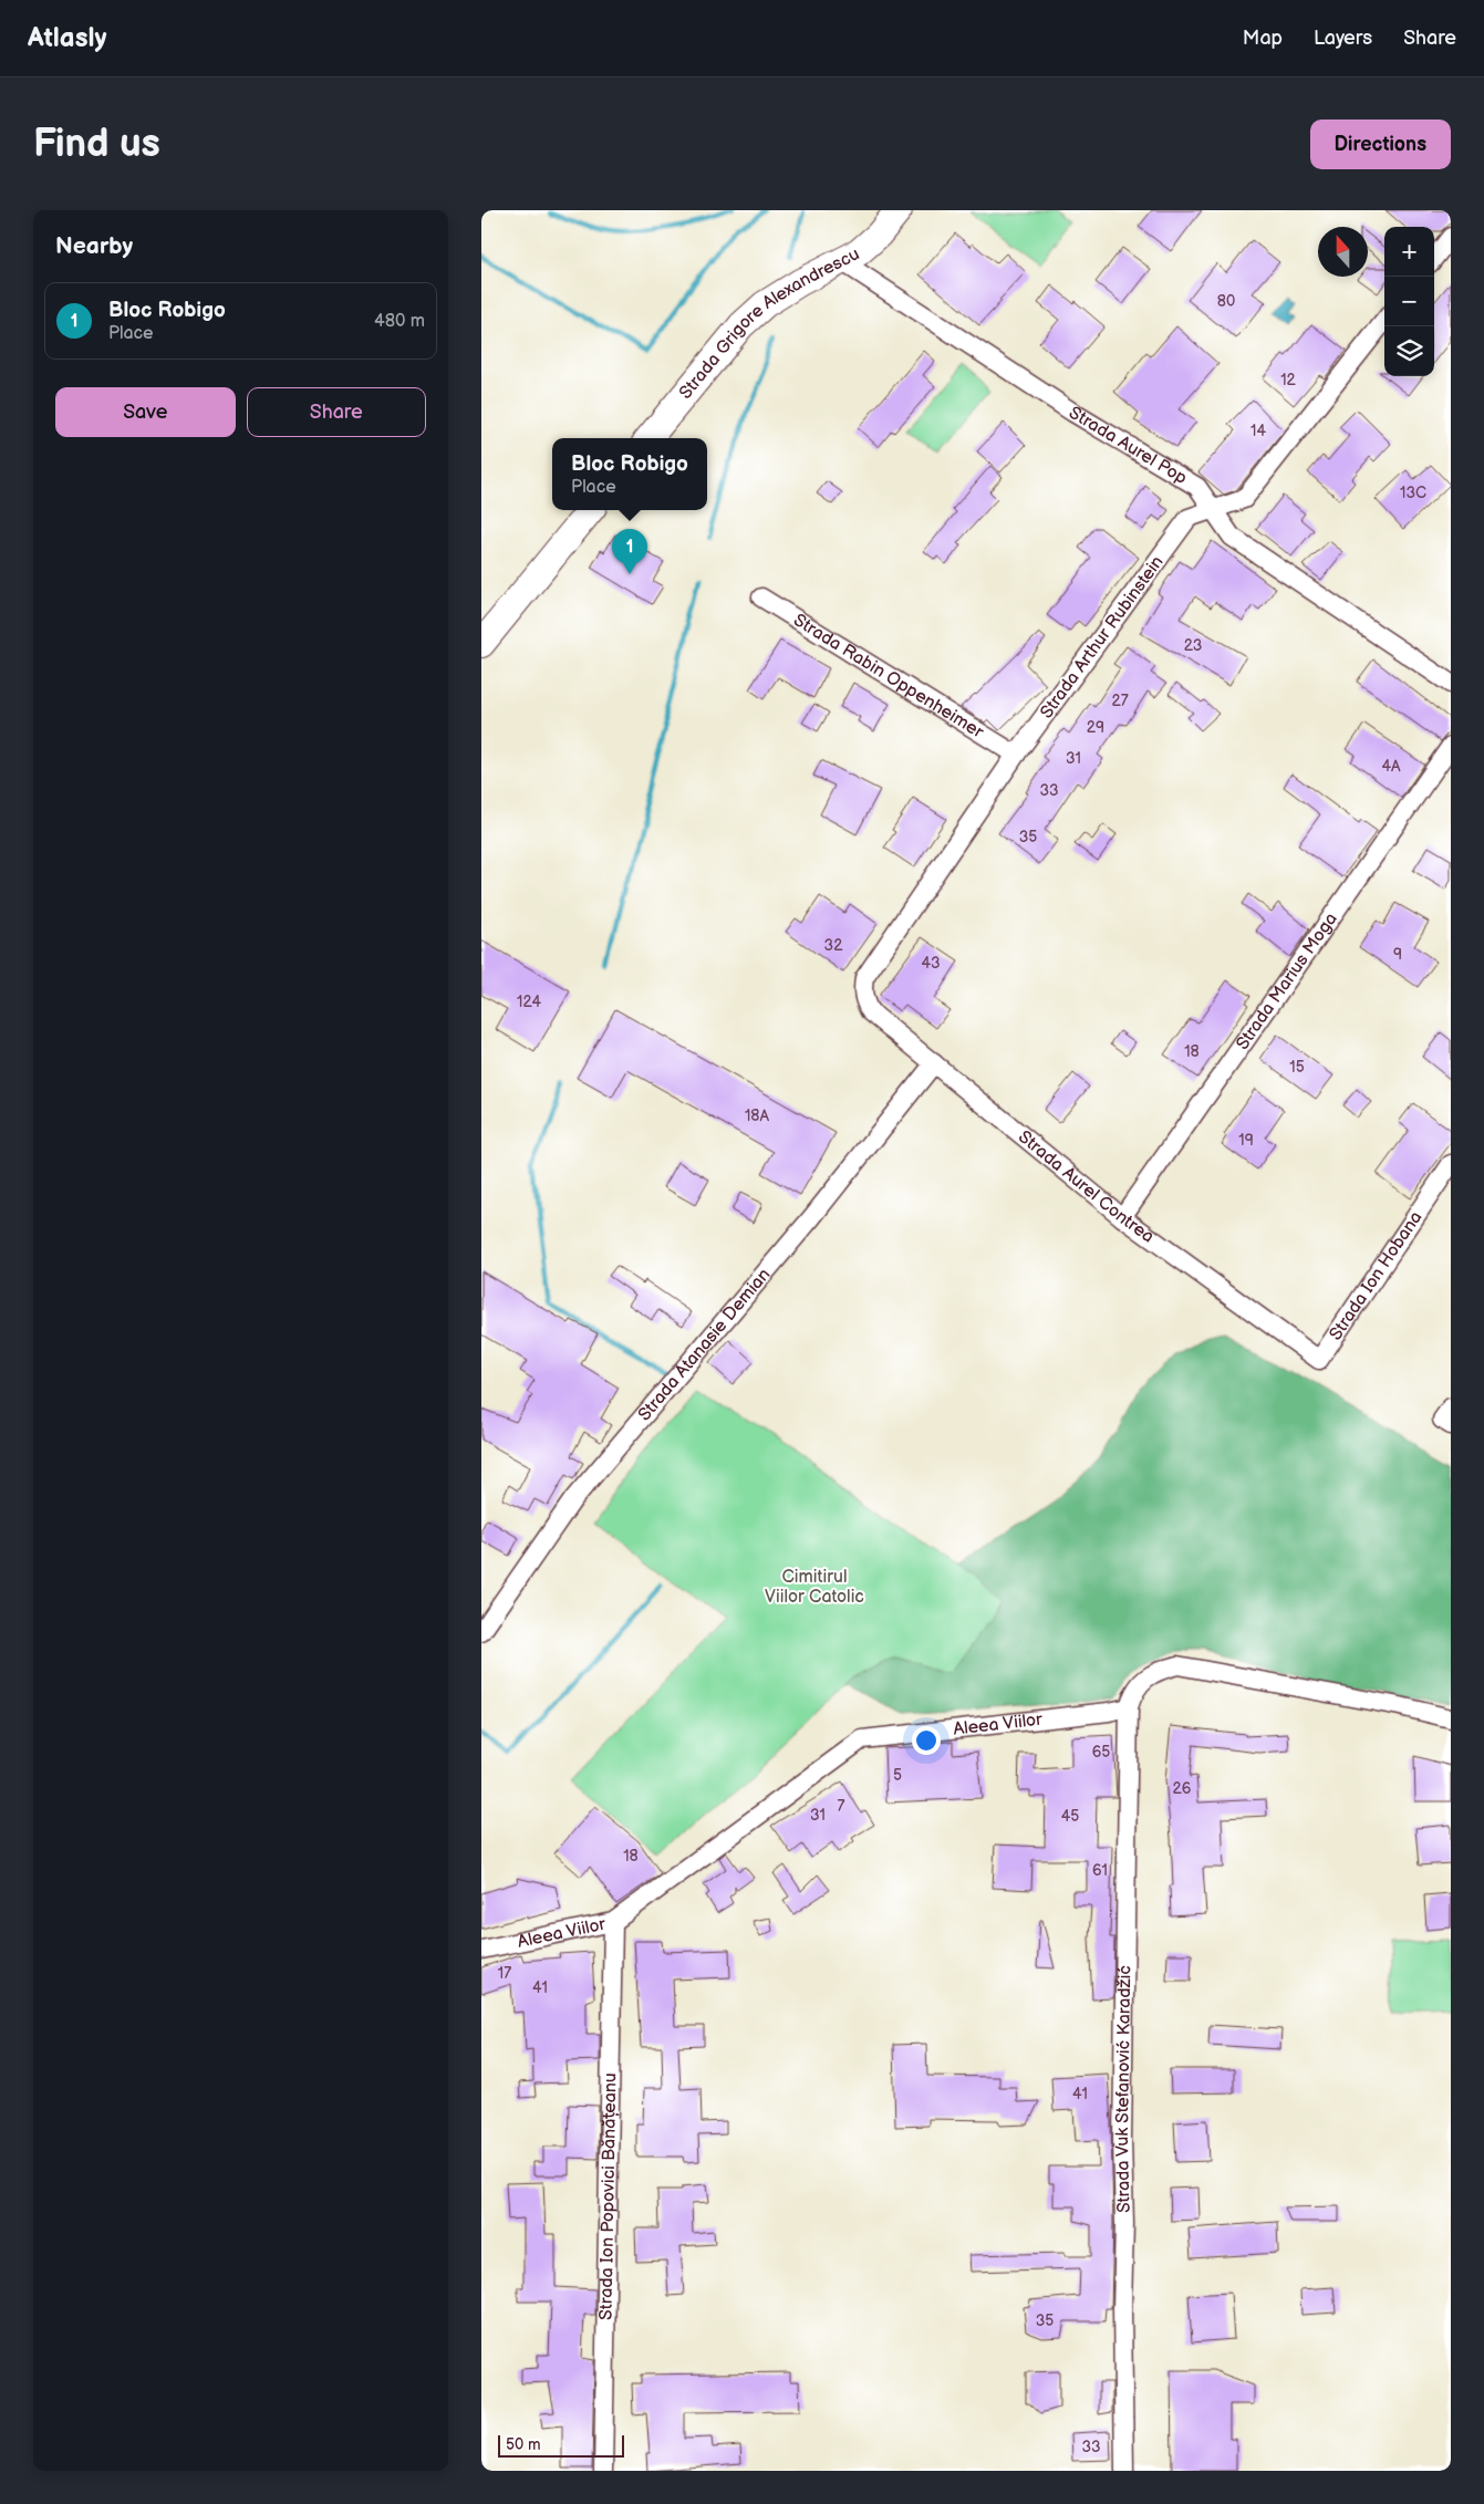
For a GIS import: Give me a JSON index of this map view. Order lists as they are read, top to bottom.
{
  "streets": {
    "street": [
      "Strada Grigore Alexandrescu",
      "Strada Aurel Pop",
      "Strada Arthur Rubinstein",
      "Strada Rabin Oppenheimer",
      "Strada Marius Moga",
      "Strada Aurel Contrea",
      "Strada Ion Hobana",
      "Strada Atanasie Demian",
      "Aleea Viilor",
      "Strada Vuk Stefanović Karadžić",
      "Strada Ion Popovici Bănățeanu"
    ]
  },
  "crossings": [
    ["Strada Grigore Alexandrescu", "Strada Aurel Pop"],
    ["Strada Aurel Pop", "Strada Arthur Rubinstein"],
    ["Strada Arthur Rubinstein", "Strada Rabin Oppenheimer"],
    ["Strada Arthur Rubinstein", "Strada Aurel Contrea"],
    ["Strada Marius Moga", "Strada Aurel Contrea"],
    ["Strada Aurel Contrea", "Strada Ion Hobana"],
    ["Strada Aurel Contrea", "Strada Atanasie Demian"],
    ["Aleea Viilor", "Strada Vuk Stefanović Karadžić"],
    ["Aleea Viilor", "Strada Ion Popovici Bănățeanu"]
  ],
  "parks": ["Cimitirul Viilor Catolic"],
  "house_numbers": [
    "80",
    "12",
    "14",
    "13C",
    "23",
    "27",
    "29",
    "31",
    "4A",
    "33",
    "35",
    "32",
    "9",
    "43",
    "124",
    "18",
    "15",
    "18A",
    "19",
    "65",
    "5",
    "26",
    "7",
    "31",
    "45",
    "18",
    "61",
    "17",
    "41",
    "41",
    "35",
    "33"
  ],
  "scale_bar": "50 m",
  "north": "top",
  "page": {
    "header": "Atlasly",
    "nav": ["Map", "Layers", "Share"],
    "buttons": [
      "Directions",
      ["Save", "Share"]
    ],
    "title": "Find us",
    "heading": "Nearby",
    "map_buttons": ["+", "−"],
    "list": [
      {
        "mark": "1",
        "name": "Bloc Robigo",
        "note": "Place",
        "value": "480 m"
      }
    ],
    "popup": ["Bloc Robigo", "Place"],
    "pins": "1",
    "scale": "50 m"
  }
}
